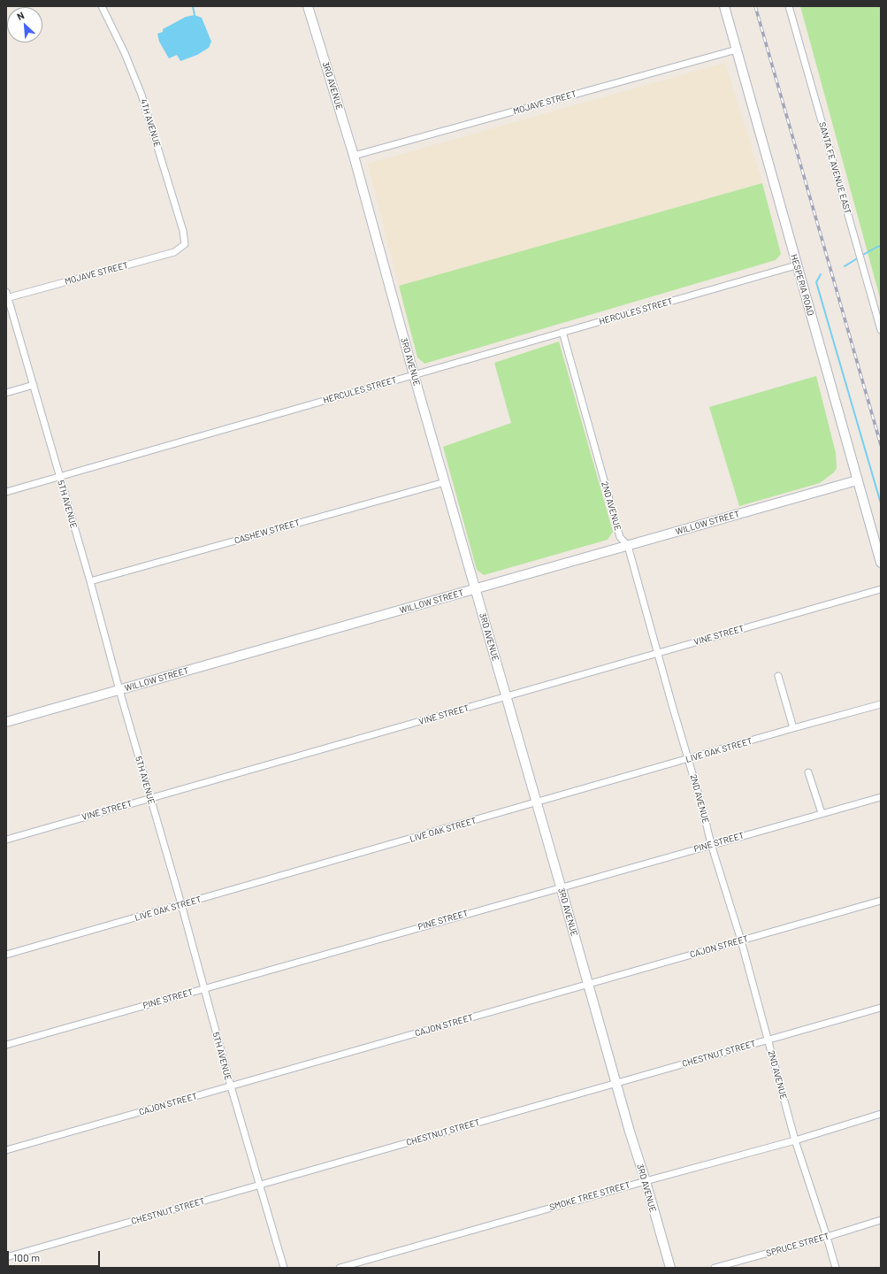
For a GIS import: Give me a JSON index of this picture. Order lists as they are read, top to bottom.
{
  "streets": {
    "street": [
      "3RD AVENUE",
      "MOJAVE STREET",
      "4TH AVENUE",
      "SANTA FE AVENUE EAST",
      "HESPERIA ROAD",
      "HERCULES STREET",
      "5TH AVENUE",
      "2ND AVENUE",
      "WILLOW STREET",
      "CASHEW STREET",
      "VINE STREET",
      "LIVE OAK STREET",
      "PINE STREET",
      "CAJON STREET",
      "CHESTNUT STREET",
      "SMOKE TREE STREET",
      "SPRUCE STREET"
    ]
  },
  "crossings": [
    ["3RD AVENUE", "MOJAVE STREET"],
    ["3RD AVENUE", "HERCULES STREET"],
    ["3RD AVENUE", "WILLOW STREET"],
    ["3RD AVENUE", "CASHEW STREET"],
    ["3RD AVENUE", "VINE STREET"],
    ["3RD AVENUE", "LIVE OAK STREET"],
    ["3RD AVENUE", "PINE STREET"],
    ["3RD AVENUE", "CAJON STREET"],
    ["3RD AVENUE", "CHESTNUT STREET"],
    ["3RD AVENUE", "SMOKE TREE STREET"],
    ["MOJAVE STREET", "4TH AVENUE"],
    ["MOJAVE STREET", "HESPERIA ROAD"],
    ["MOJAVE STREET", "5TH AVENUE"],
    ["HESPERIA ROAD", "HERCULES STREET"],
    ["HESPERIA ROAD", "WILLOW STREET"],
    ["HERCULES STREET", "5TH AVENUE"],
    ["HERCULES STREET", "2ND AVENUE"],
    ["5TH AVENUE", "WILLOW STREET"],
    ["5TH AVENUE", "CASHEW STREET"],
    ["5TH AVENUE", "VINE STREET"],
    ["5TH AVENUE", "LIVE OAK STREET"],
    ["5TH AVENUE", "PINE STREET"],
    ["5TH AVENUE", "CAJON STREET"],
    ["5TH AVENUE", "CHESTNUT STREET"],
    ["2ND AVENUE", "WILLOW STREET"],
    ["2ND AVENUE", "VINE STREET"],
    ["2ND AVENUE", "LIVE OAK STREET"],
    ["2ND AVENUE", "PINE STREET"],
    ["2ND AVENUE", "CAJON STREET"],
    ["2ND AVENUE", "CHESTNUT STREET"],
    ["2ND AVENUE", "SMOKE TREE STREET"],
    ["2ND AVENUE", "SPRUCE STREET"]
  ],
  "scale_bar": "100 m",
  "north": "top left"
}
